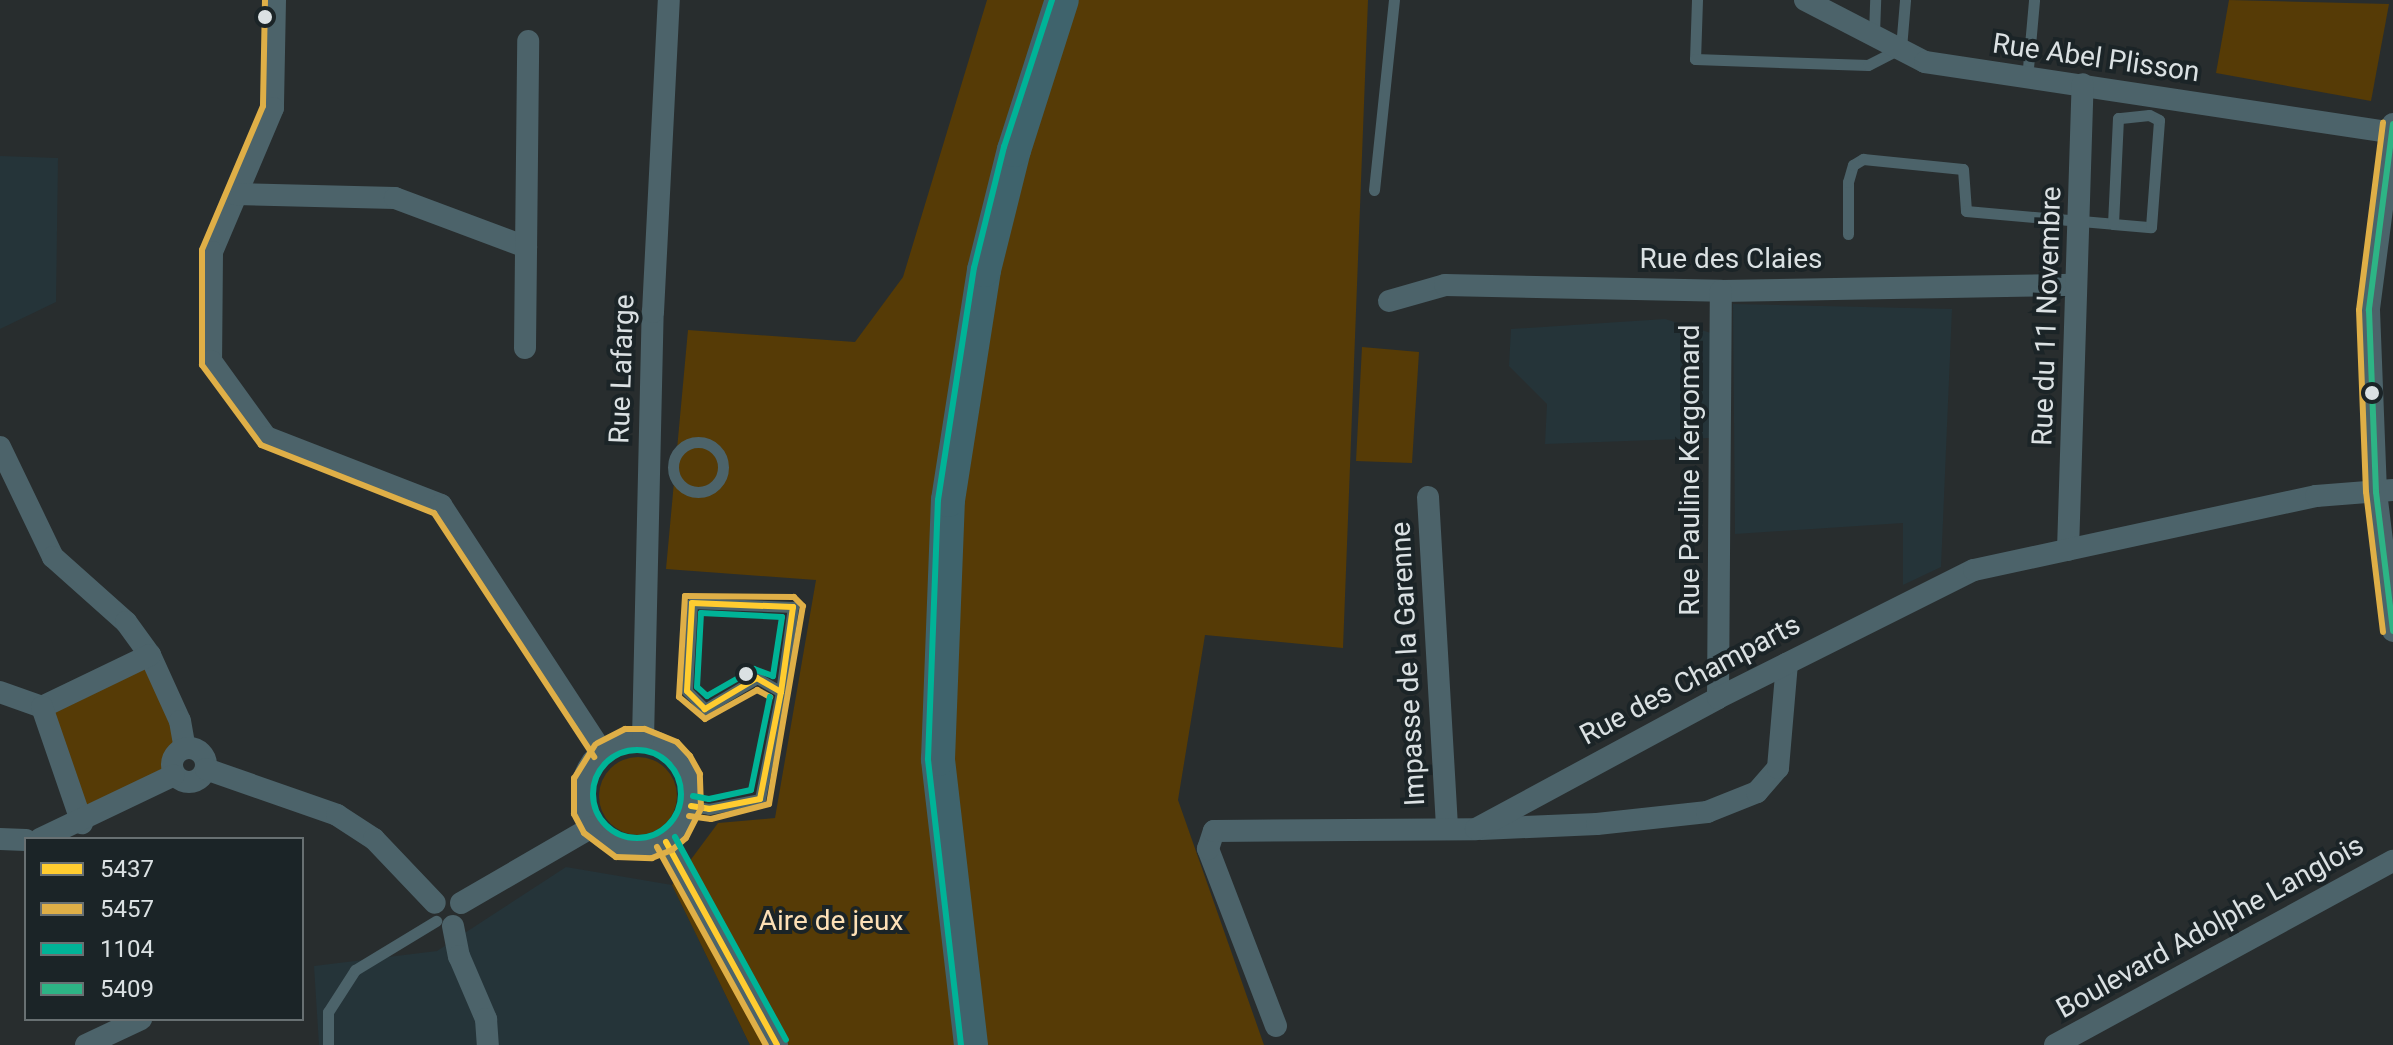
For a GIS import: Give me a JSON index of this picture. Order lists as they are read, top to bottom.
{
  "streets": {
    "street": [
      "Rue Abel Plisson",
      "Rue des Claies",
      "Rue du 11 Novembre",
      "Rue Lafarge",
      "Rue Pauline Kergomard",
      "Impasse de la Garenne",
      "Rue des Champarts",
      "Boulevard Adolphe Langlois"
    ]
  },
  "crossings": [
    ["Rue Abel Plisson", "Rue du 11 Novembre"],
    ["Rue des Claies", "Rue du 11 Novembre"],
    ["Rue des Claies", "Rue Pauline Kergomard"],
    ["Rue du 11 Novembre", "Rue des Champarts"],
    ["Rue Pauline Kergomard", "Rue des Champarts"]
  ],
  "parks": ["Aire de jeux"],
  "lines": [
    "transit line 5457",
    "transit line 1104",
    "transit line 5409",
    "transit line 5437"
  ],
  "legend": [
    "5437",
    "5457",
    "1104",
    "5409"
  ]
}
